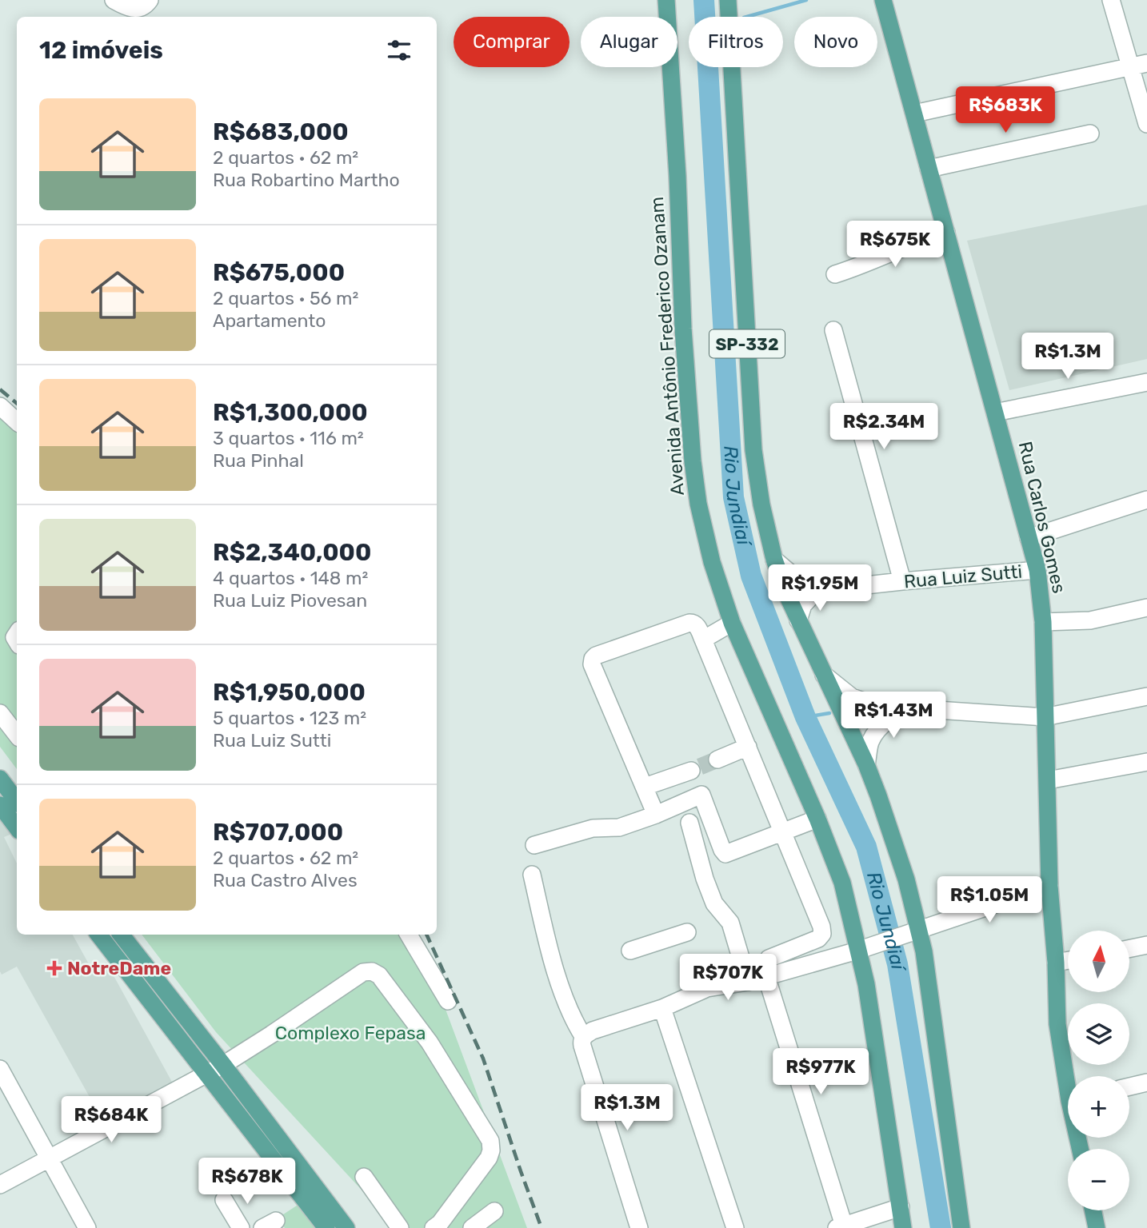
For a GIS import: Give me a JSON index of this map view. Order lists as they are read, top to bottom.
{
  "streets": {
    "main road": ["SP-332", "Avenida Antônio Frederico Ozanam", "Rua Carlos Gomes"],
    "street": ["Rua Luiz Sutti"]
  },
  "crossings": [
    ["SP-332", "Rua Luiz Sutti"],
    ["Rua Carlos Gomes", "Rua Luiz Sutti"]
  ],
  "water": ["Rio Jundiaí"],
  "parks": ["Complexo Fepasa"],
  "places": {
    "health": ["NotreDame"]
  },
  "north": "top",
  "page": {
    "chip": [
      "Comprar",
      "Alugar",
      "Filtros",
      "Novo"
    ],
    "heading": "12 imóveis",
    "list": [
      {
        "name": "R$683,000",
        "note": "2 quartos · 62 m² · Rua Robartino Martho"
      },
      {
        "name": "R$675,000",
        "note": "2 quartos · 56 m² · Apartamento"
      },
      {
        "name": "R$1,300,000",
        "note": "3 quartos · 116 m² · Rua Pinhal"
      },
      {
        "name": "R$2,340,000",
        "note": "4 quartos · 148 m² · Rua Luiz Piovesan"
      },
      {
        "name": "R$1,950,000",
        "note": "5 quartos · 123 m² · Rua Luiz Sutti"
      },
      {
        "name": "R$707,000",
        "note": "2 quartos · 62 m² · Rua Castro Alves"
      }
    ],
    "price": [
      "R$683K",
      "R$675K",
      "R$1.3M",
      "R$2.34M",
      "R$1.95M",
      "R$1.43M",
      "R$1.05M",
      "R$707K",
      "R$977K",
      "R$1.3M",
      "R$684K",
      "R$678K"
    ],
    "map_buttons": ["+", "−"]
  }
}
